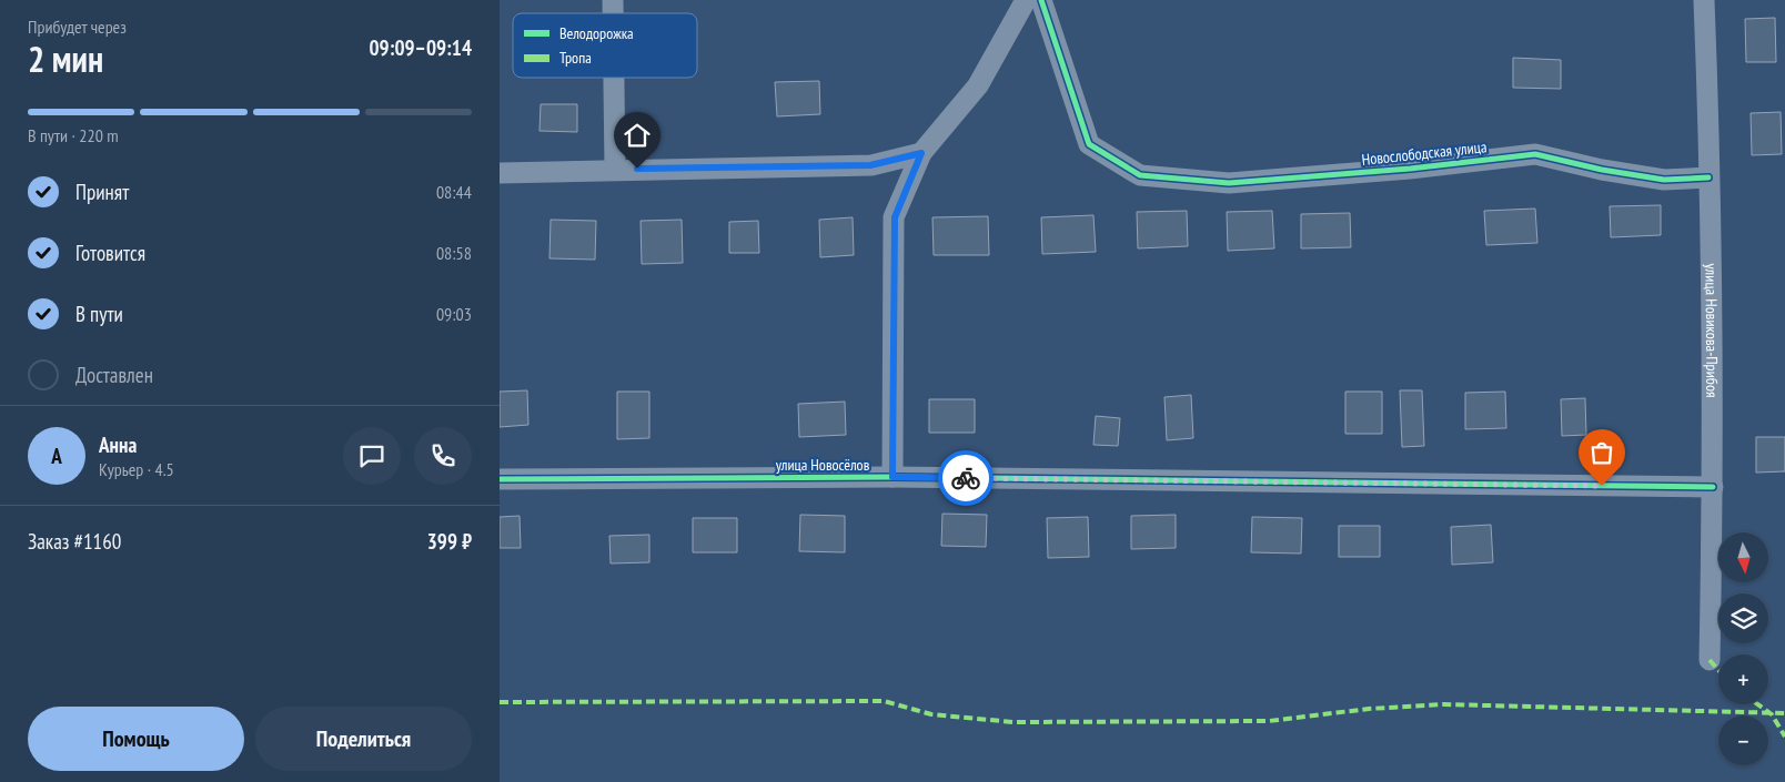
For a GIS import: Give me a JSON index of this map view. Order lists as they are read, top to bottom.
{
  "streets": {
    "street": ["Новослободская улица", "улица Новикова-Прибоя", "улица Новосёлов"]
  },
  "crossings": [
    ["Новослободская улица", "улица Новикова-Прибоя"],
    ["улица Новикова-Прибоя", "улица Новосёлов"]
  ],
  "legend": ["Велодорожка", "Тропа"],
  "north": "bottom",
  "page": {
    "heading": ["2 мин", "Прибудет через", "09:09–09:14"],
    "panel": [
      "Анна",
      "Курьер · 4.5",
      "Заказ #1160",
      "399 ₽"
    ],
    "bar": "В пути · 220 m",
    "list": [
      ["Принят", "08:44"],
      ["Готовится", "08:58"],
      ["В пути", "09:03"],
      "Доставлен"
    ],
    "round": "А",
    "map_buttons": ["+", "−"],
    "buttons": ["Помощь", "Поделиться"]
  }
}
